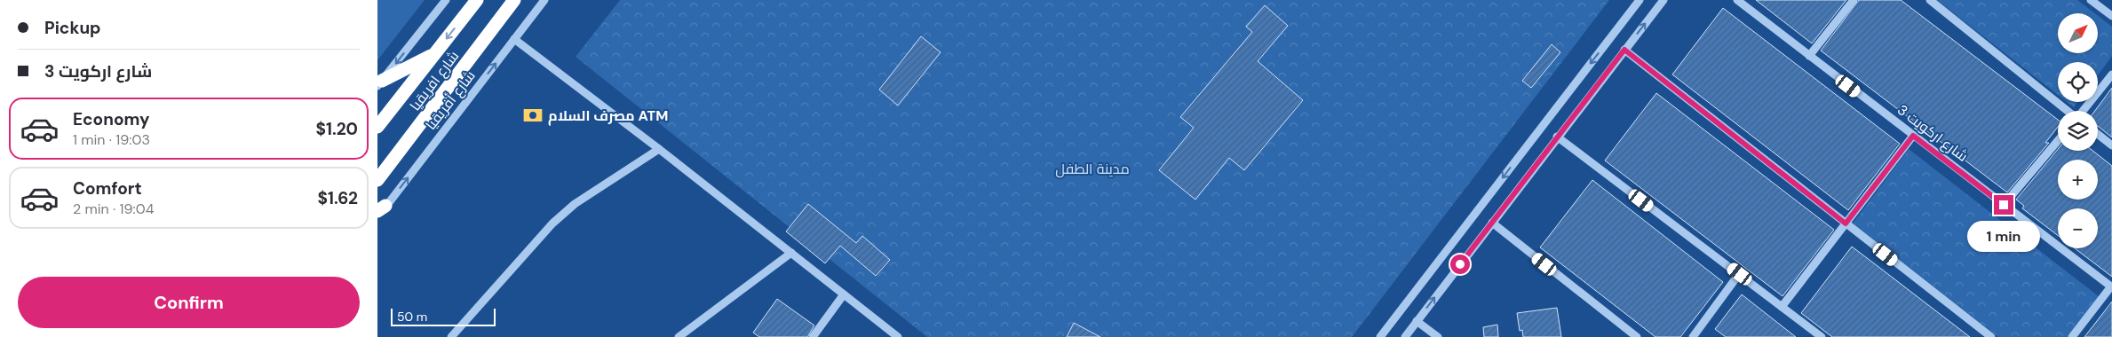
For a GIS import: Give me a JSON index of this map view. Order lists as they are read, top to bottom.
{
  "streets": {
    "highway": ["شارع افريقيا"],
    "street": ["شارع أفريقيا", "شارع اركويت 3"]
  },
  "one_way": ["شارع أفريقيا"],
  "parks": ["مدينة الطفل"],
  "places": {
    "bank": ["مصرف السلام ATM"]
  },
  "scale_bar": "50 m",
  "north": "top right",
  "page": {
    "banner": ["Pickup", "شارع اركويت 3"],
    "map_buttons": ["+", "−"],
    "list": [
      {
        "name": "Economy",
        "note": "1 min · 19:03",
        "value": "$1.20"
      },
      {
        "name": "Comfort",
        "note": "2 min · 19:04",
        "value": "$1.62"
      }
    ],
    "bubble": "1 min",
    "buttons": "Confirm",
    "scale": "50 m"
  }
}
